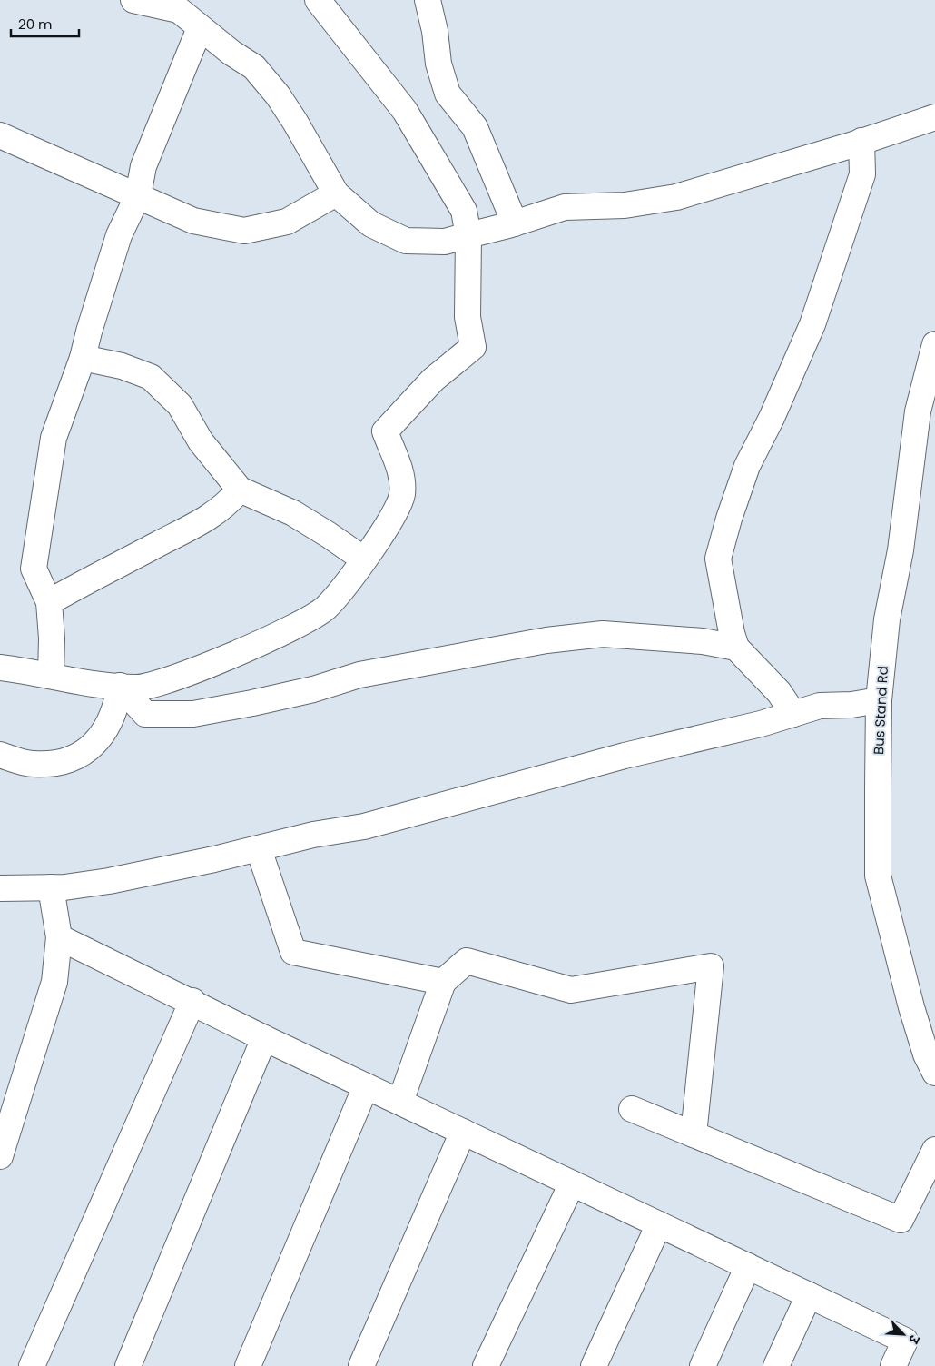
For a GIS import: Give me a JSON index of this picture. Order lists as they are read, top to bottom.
{
  "streets": {
    "street": ["Bus Stand Rd"]
  },
  "scale_bar": "20 m",
  "north": "bottom right"
}
